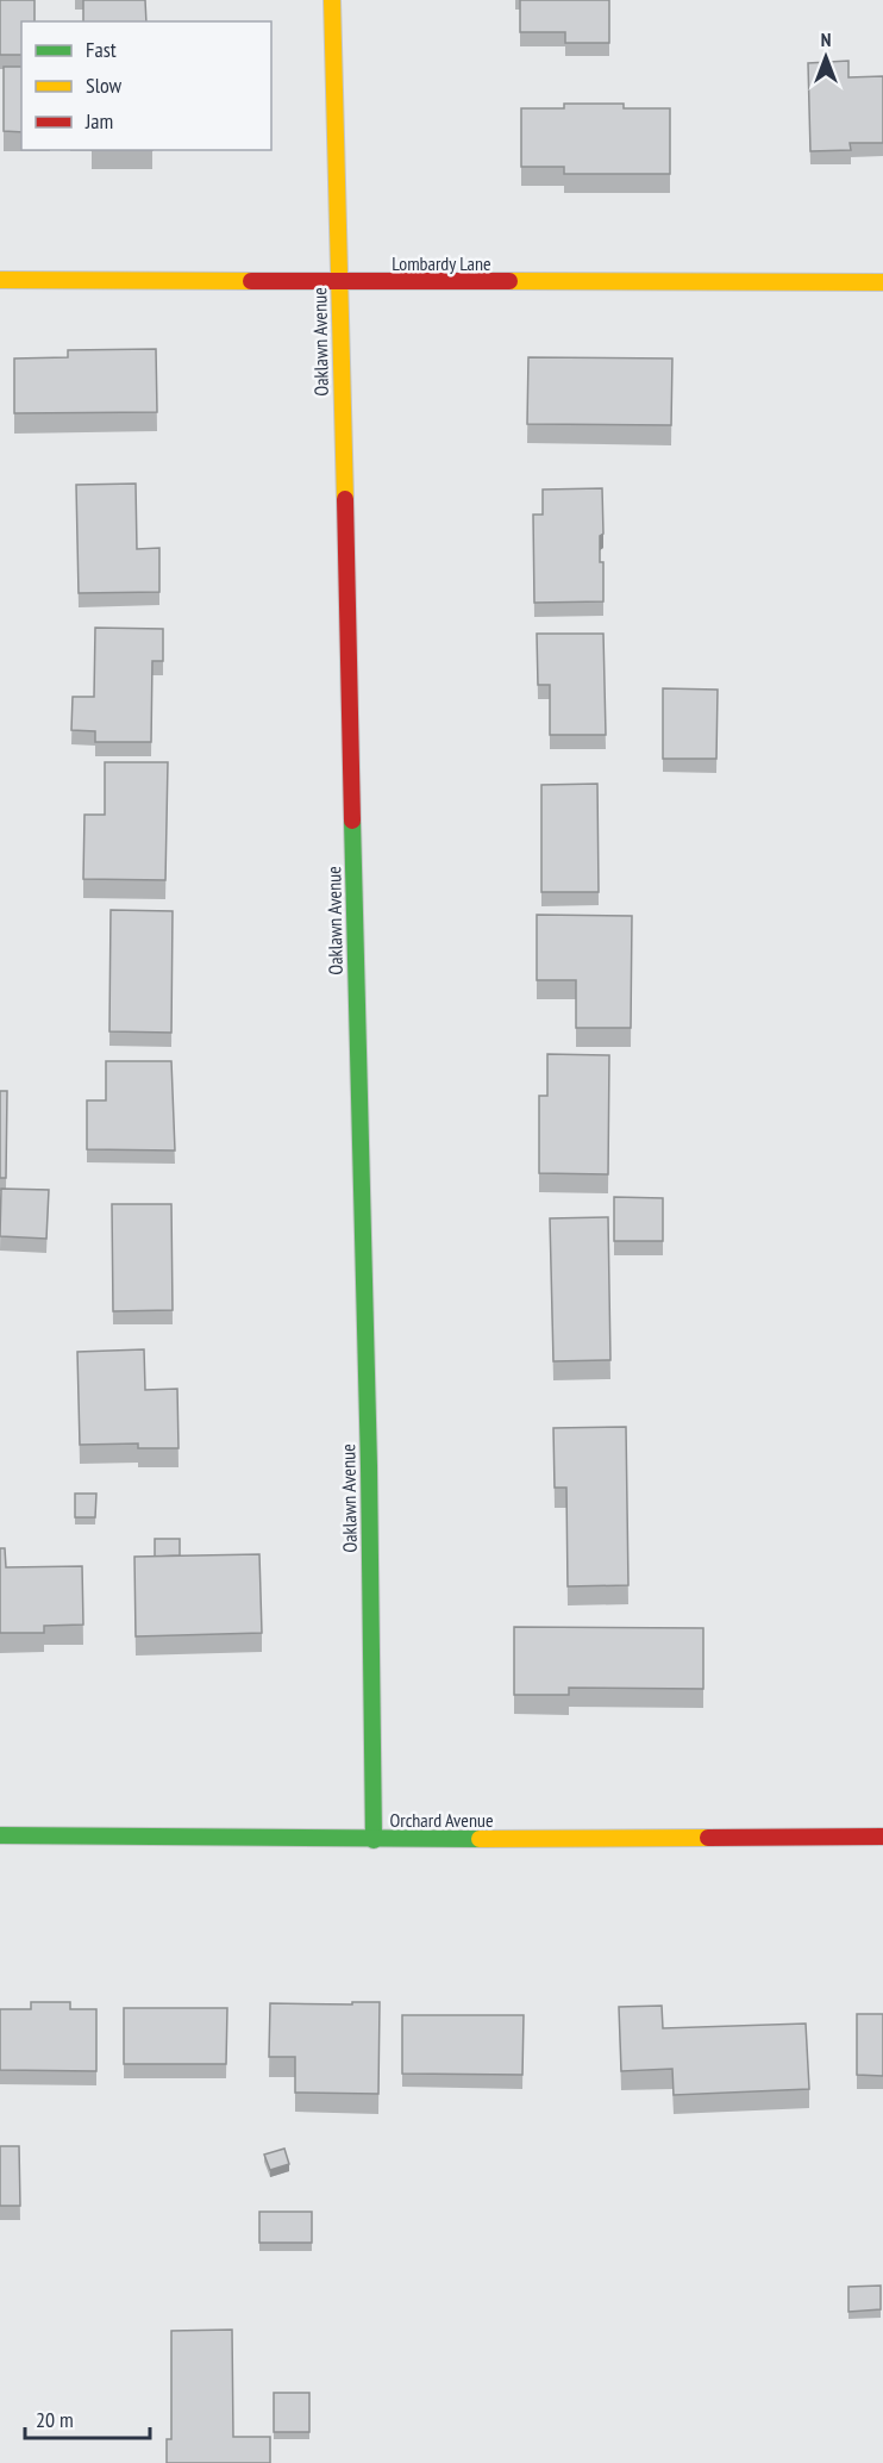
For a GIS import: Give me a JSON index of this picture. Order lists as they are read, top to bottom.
{
  "streets": {
    "street": ["Lombardy Lane", "Oaklawn Avenue", "Orchard Avenue"]
  },
  "crossings": [
    ["Lombardy Lane", "Oaklawn Avenue"],
    ["Oaklawn Avenue", "Orchard Avenue"]
  ],
  "legend": ["Fast", "Slow", "Jam"],
  "scale_bar": "20 m",
  "north": "top"
}
